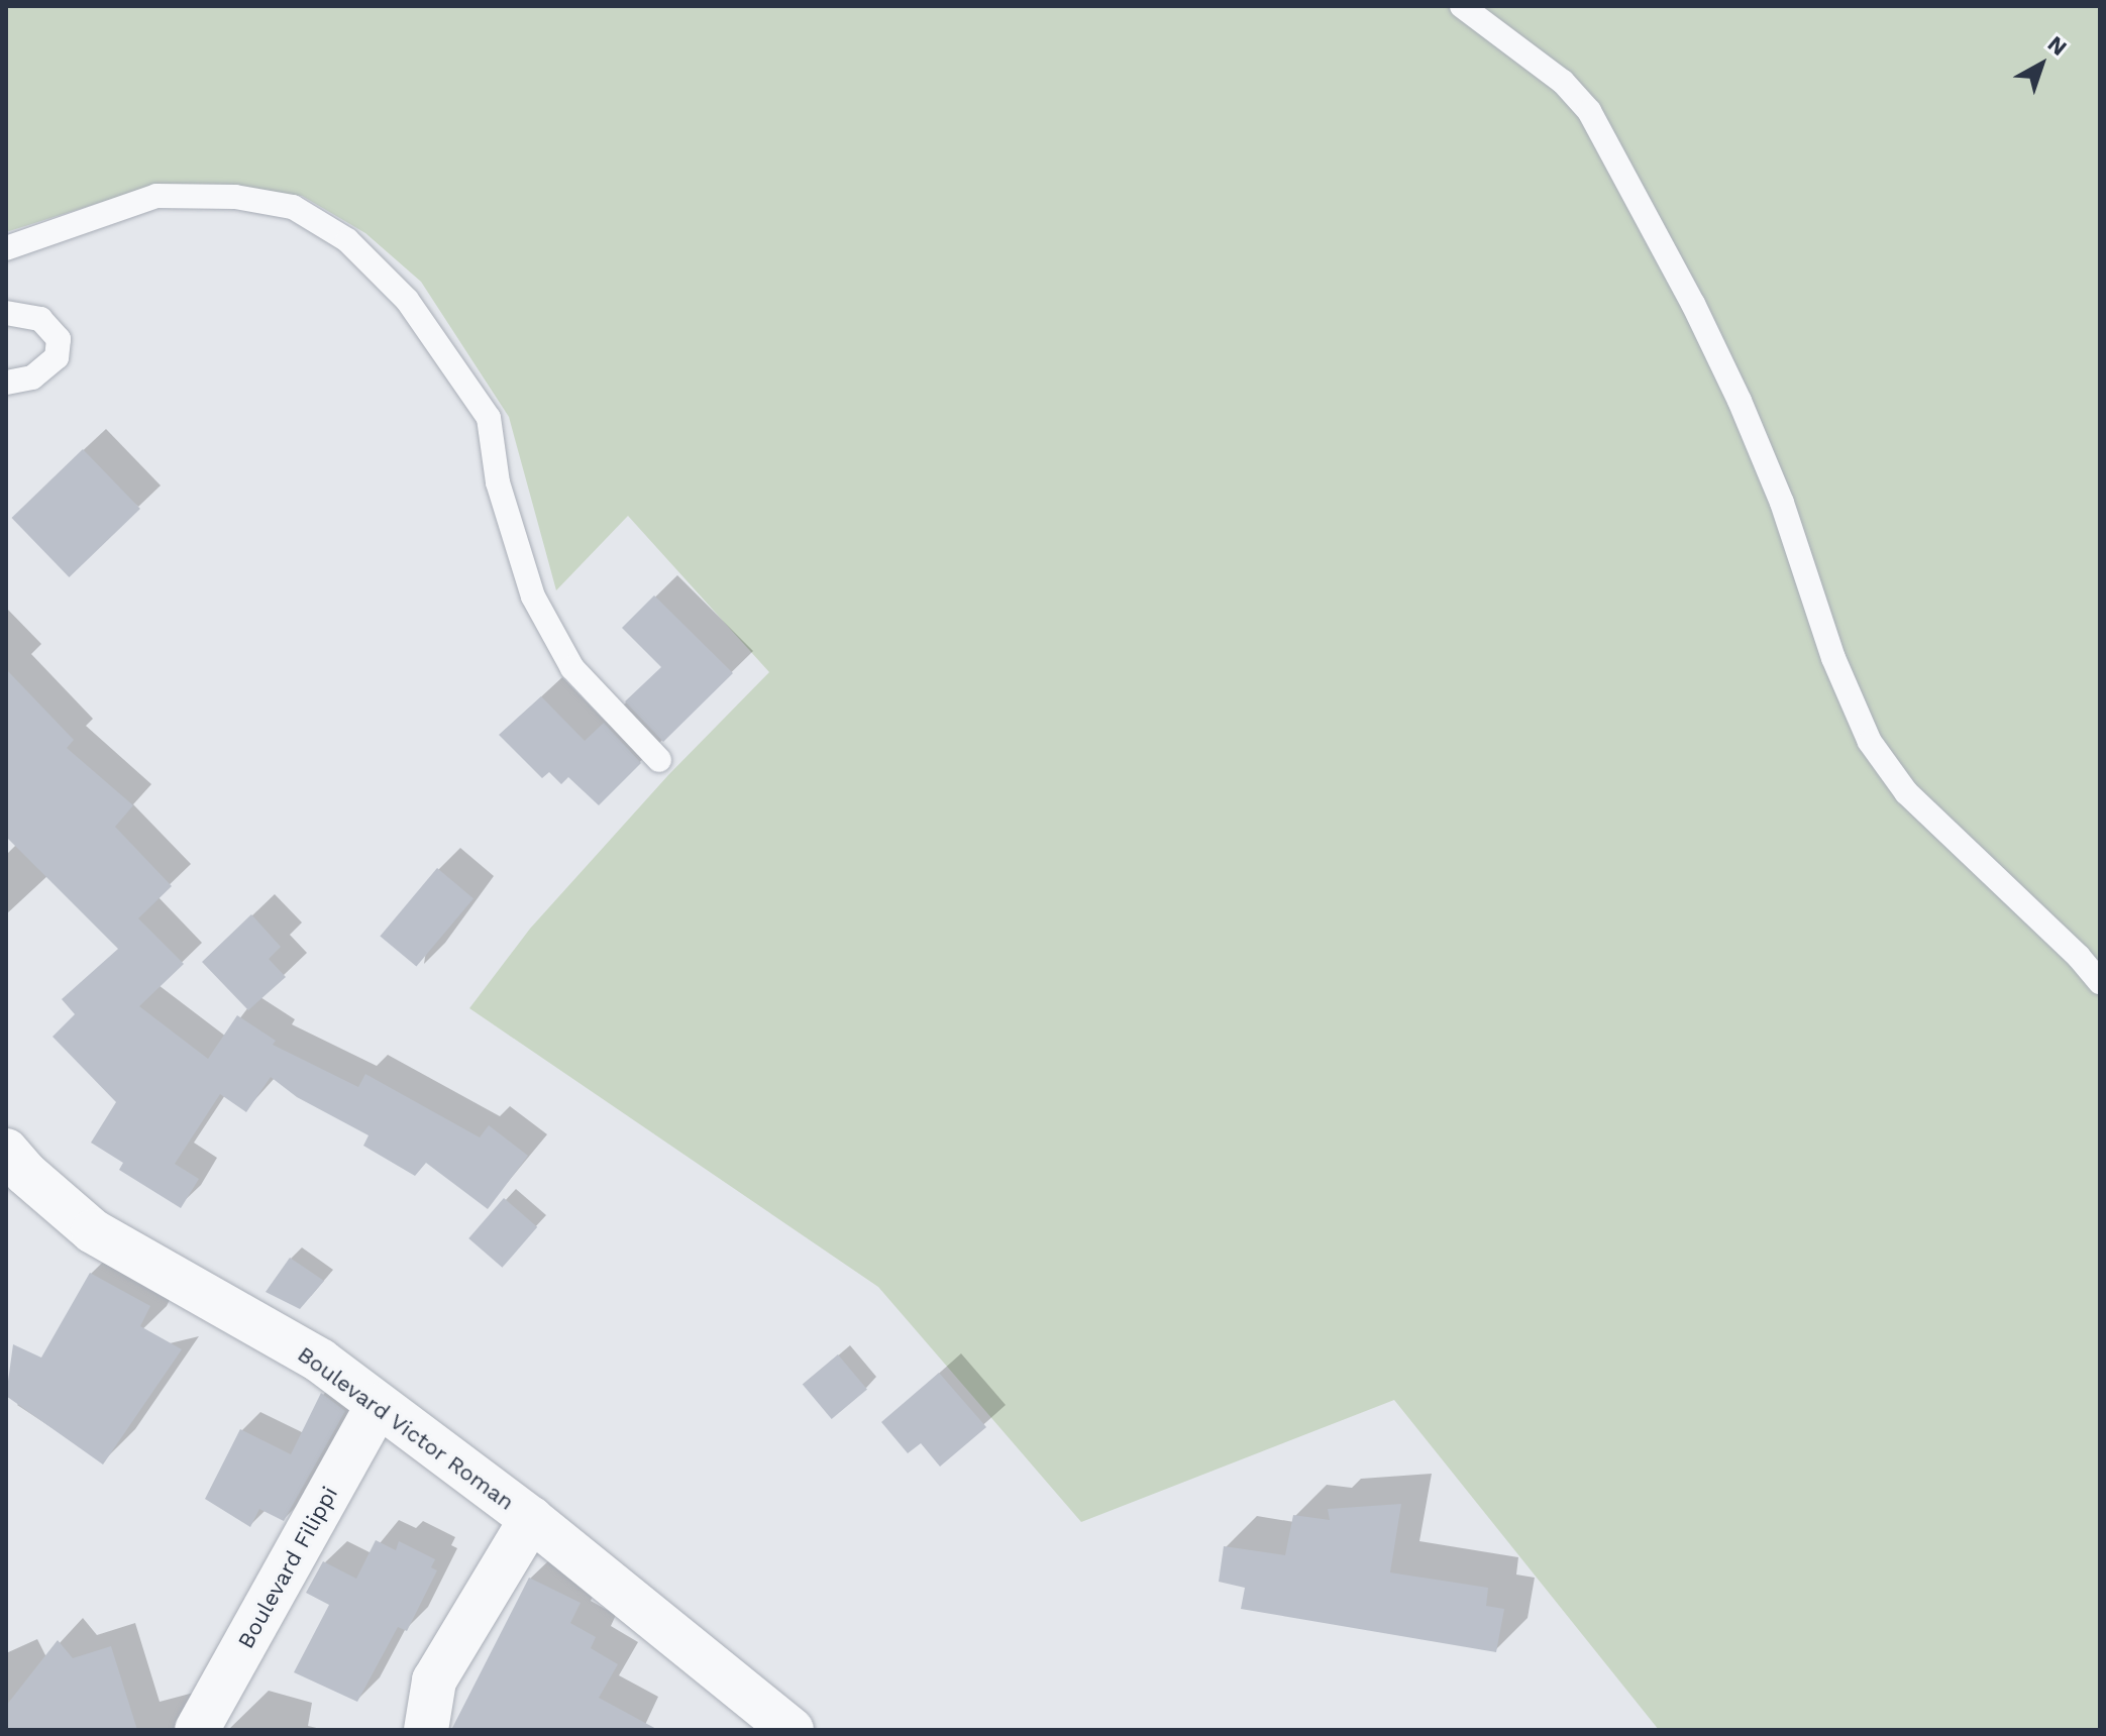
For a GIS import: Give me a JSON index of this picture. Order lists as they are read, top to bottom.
{
  "streets": {
    "street": ["Boulevard Victor Roman", "Boulevard Filippi"]
  },
  "crossings": [
    ["Boulevard Victor Roman", "Boulevard Filippi"]
  ],
  "north": "top right"
}
